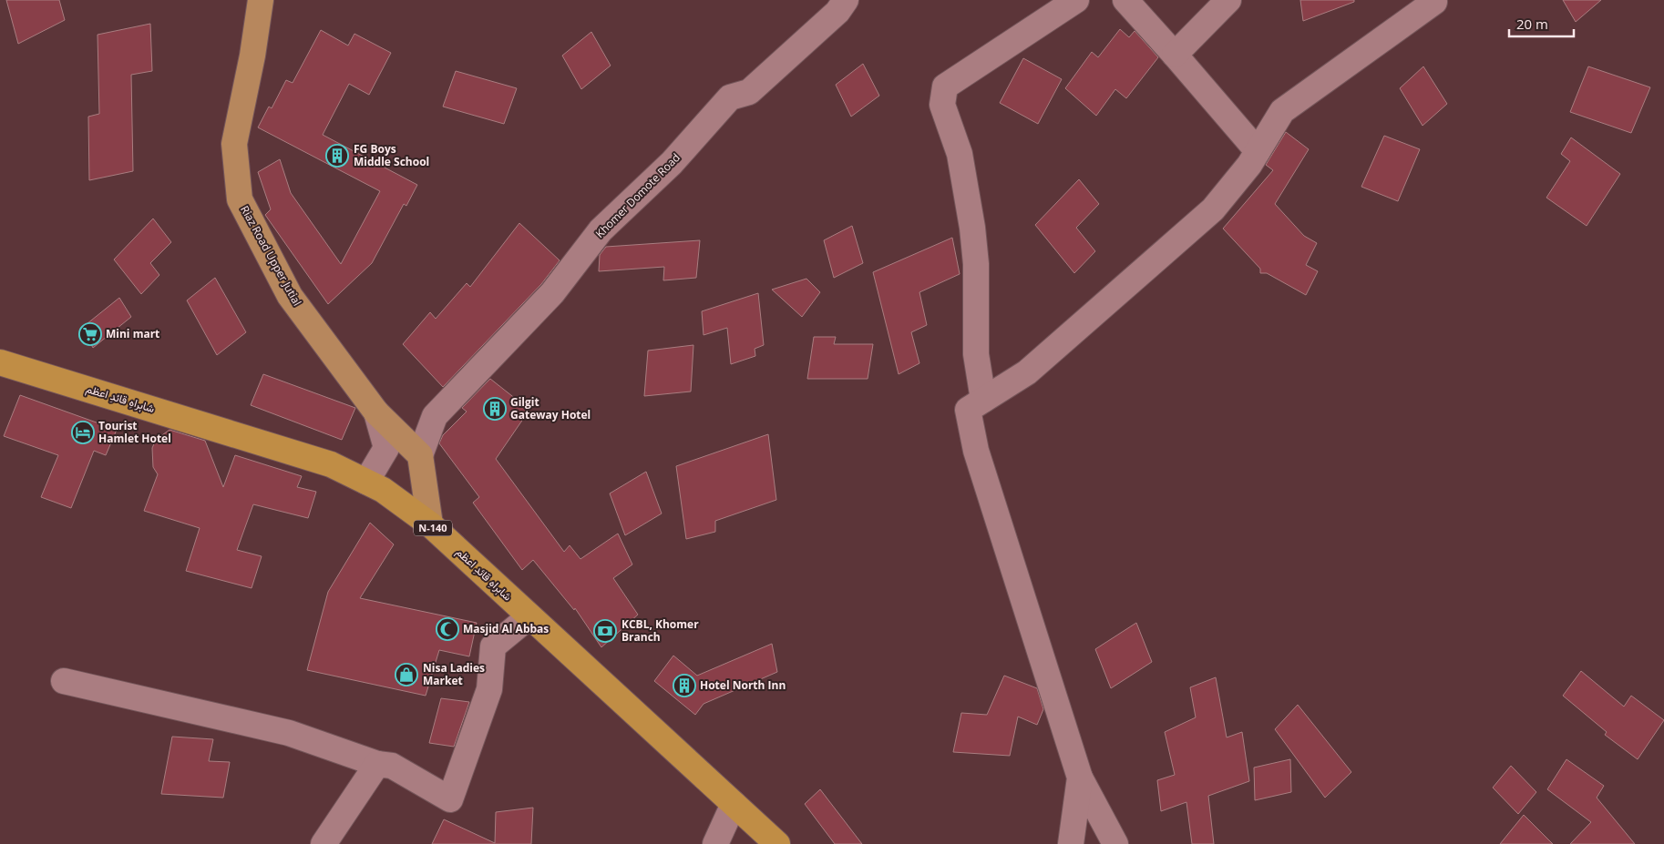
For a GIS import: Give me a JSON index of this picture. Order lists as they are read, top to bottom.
{
  "streets": {
    "highway": ["شاہراہِ قائدِ اعظم", "N-140"],
    "main road": ["Riaz Road Upper Jutial"],
    "street": ["Khomer Domote Road"]
  },
  "crossings": [
    ["Khomer Domote Road", "Riaz Road Upper Jutial"]
  ],
  "places": {
    "building": ["FG Boys Middle School", "Gilgit Gateway Hotel", "Hotel North Inn"],
    "supermarket": ["Mini mart"],
    "hotel": ["Tourist Hamlet Hotel"],
    "mosque": ["Masjid Al Abbas"],
    "bank": ["KCBL, Khomer Branch"],
    "shop": ["Nisa Ladies Market"]
  },
  "scale_bar": "20 m"
}
